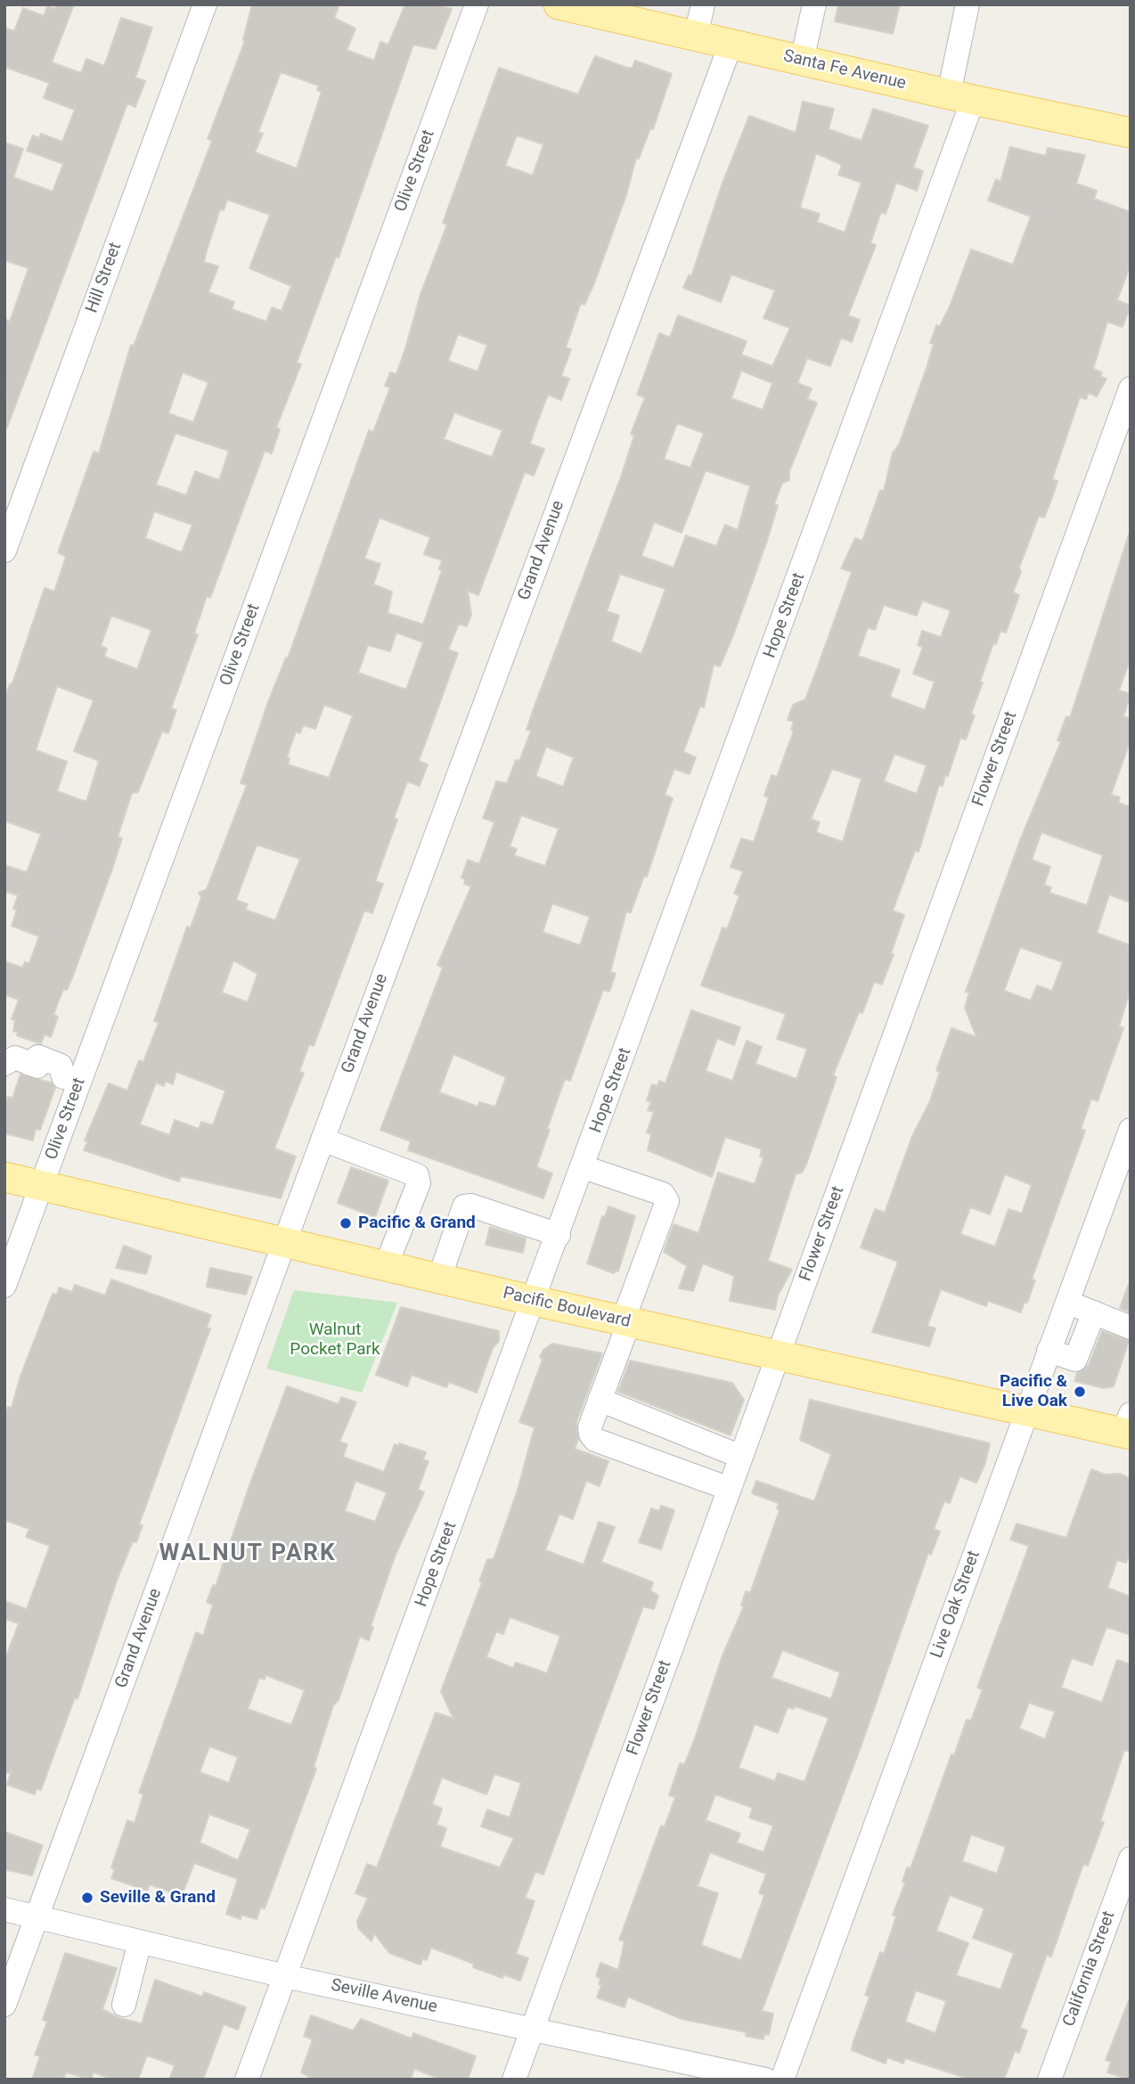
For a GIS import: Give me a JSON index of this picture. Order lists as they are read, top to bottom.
{
  "streets": {
    "main road": ["Santa Fe Avenue", "Pacific Boulevard"],
    "street": [
      "Olive Street",
      "Hill Street",
      "Grand Avenue",
      "Hope Street",
      "Flower Street",
      "Live Oak Street",
      "California Street",
      "Seville Avenue"
    ]
  },
  "crossings": [
    ["Santa Fe Avenue", "Grand Avenue"],
    ["Santa Fe Avenue", "Hope Street"],
    ["Olive Street", "Pacific Boulevard"],
    ["Grand Avenue", "Pacific Boulevard"],
    ["Grand Avenue", "Seville Avenue"],
    ["Hope Street", "Pacific Boulevard"],
    ["Hope Street", "Seville Avenue"],
    ["Flower Street", "Pacific Boulevard"],
    ["Flower Street", "Seville Avenue"],
    ["Pacific Boulevard", "Live Oak Street"]
  ],
  "districts": ["WALNUT PARK"],
  "parks": ["Walnut Pocket Park"],
  "places": ["Pacific & Grand", "Pacific & Live Oak", "Seville & Grand"]
}
